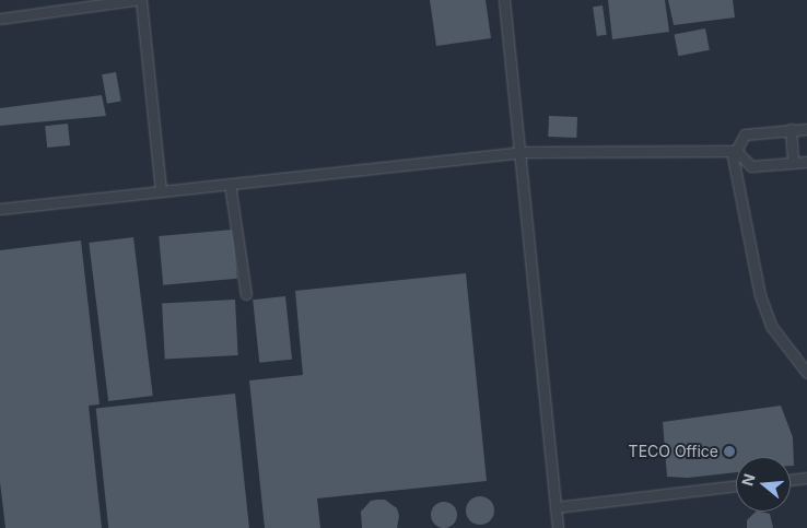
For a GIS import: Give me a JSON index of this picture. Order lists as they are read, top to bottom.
{
  "places": ["TECO Office"],
  "north": "left"
}
